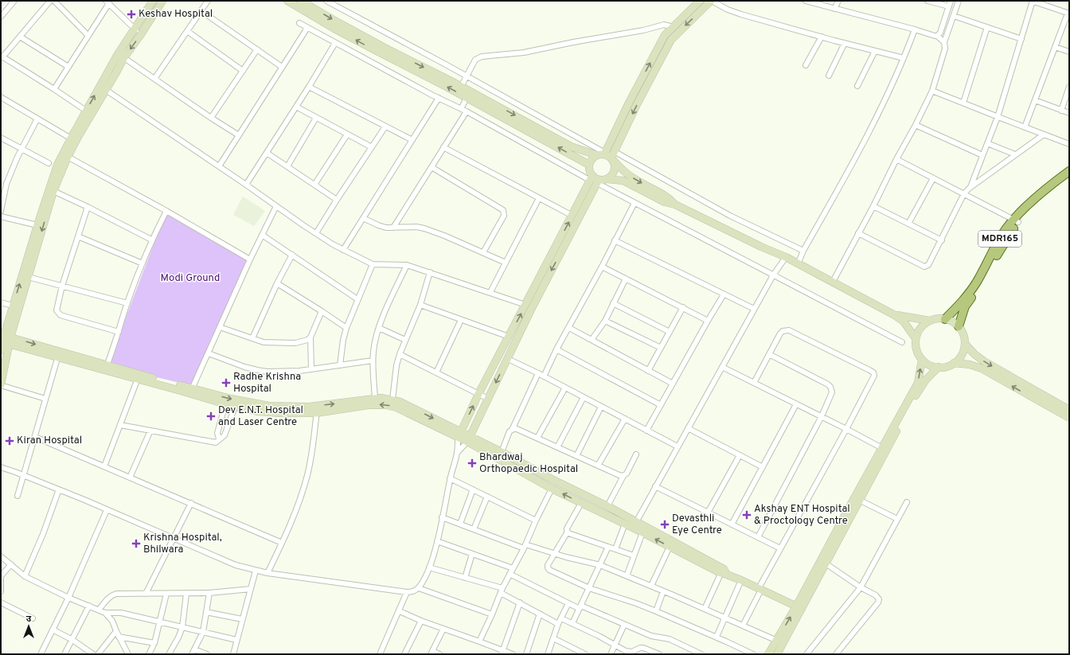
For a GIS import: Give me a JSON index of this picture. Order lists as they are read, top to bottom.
{
  "streets": {
    "main road": ["MDR165"]
  },
  "parks": ["Modi Ground"],
  "places": {
    "health": [
      "Keshav Hospital",
      "Radhe Krishna Hospital",
      "Dev E.N.T. Hospital and Laser Centre",
      "Kiran Hospital",
      "Bhardwaj Orthopaedic Hospital",
      "Akshay ENT Hospital & Proctology Centre",
      "Devasthli Eye Centre",
      "Krishna Hospital, Bhilwara"
    ]
  },
  "north": "top"
}
